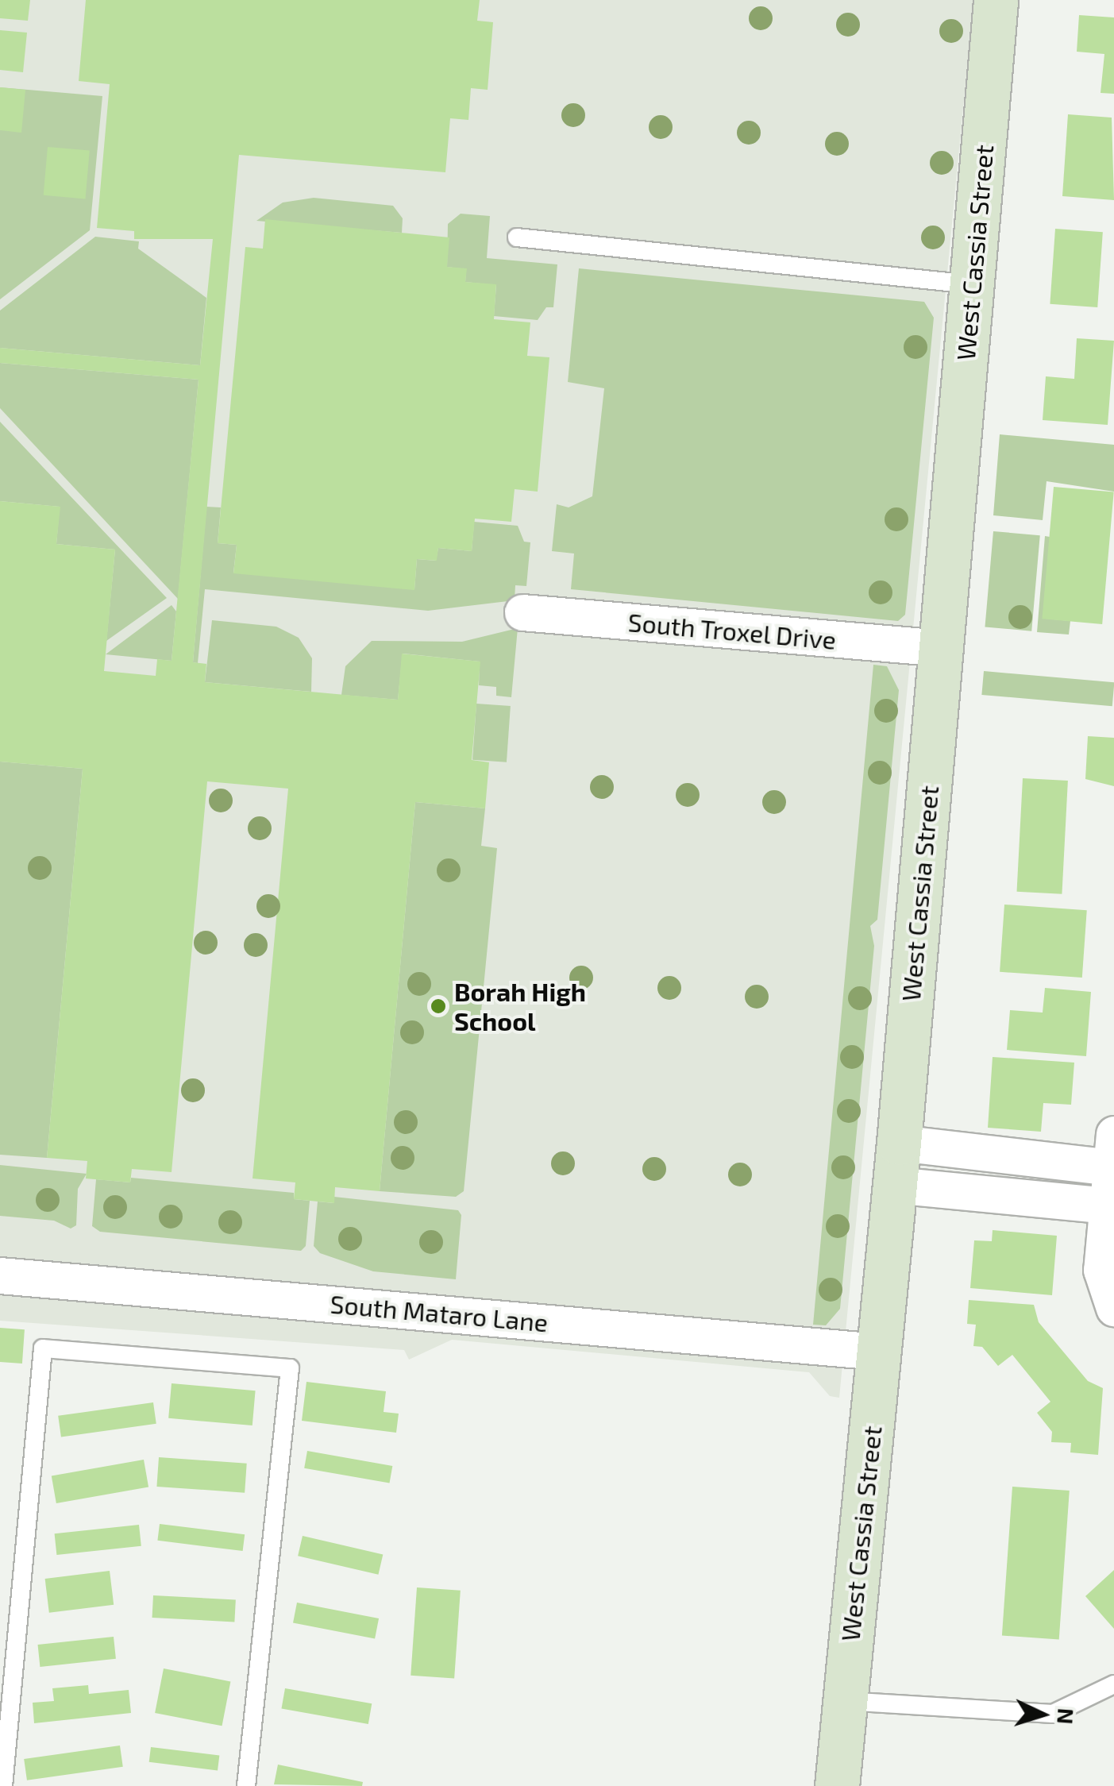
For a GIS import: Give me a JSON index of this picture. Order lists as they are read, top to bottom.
{
  "streets": {
    "street": ["West Cassia Street", "South Troxel Drive", "South Mataro Lane"]
  },
  "crossings": [
    ["West Cassia Street", "South Troxel Drive"],
    ["West Cassia Street", "South Mataro Lane"]
  ],
  "places": ["Borah High School"],
  "north": "right"
}
